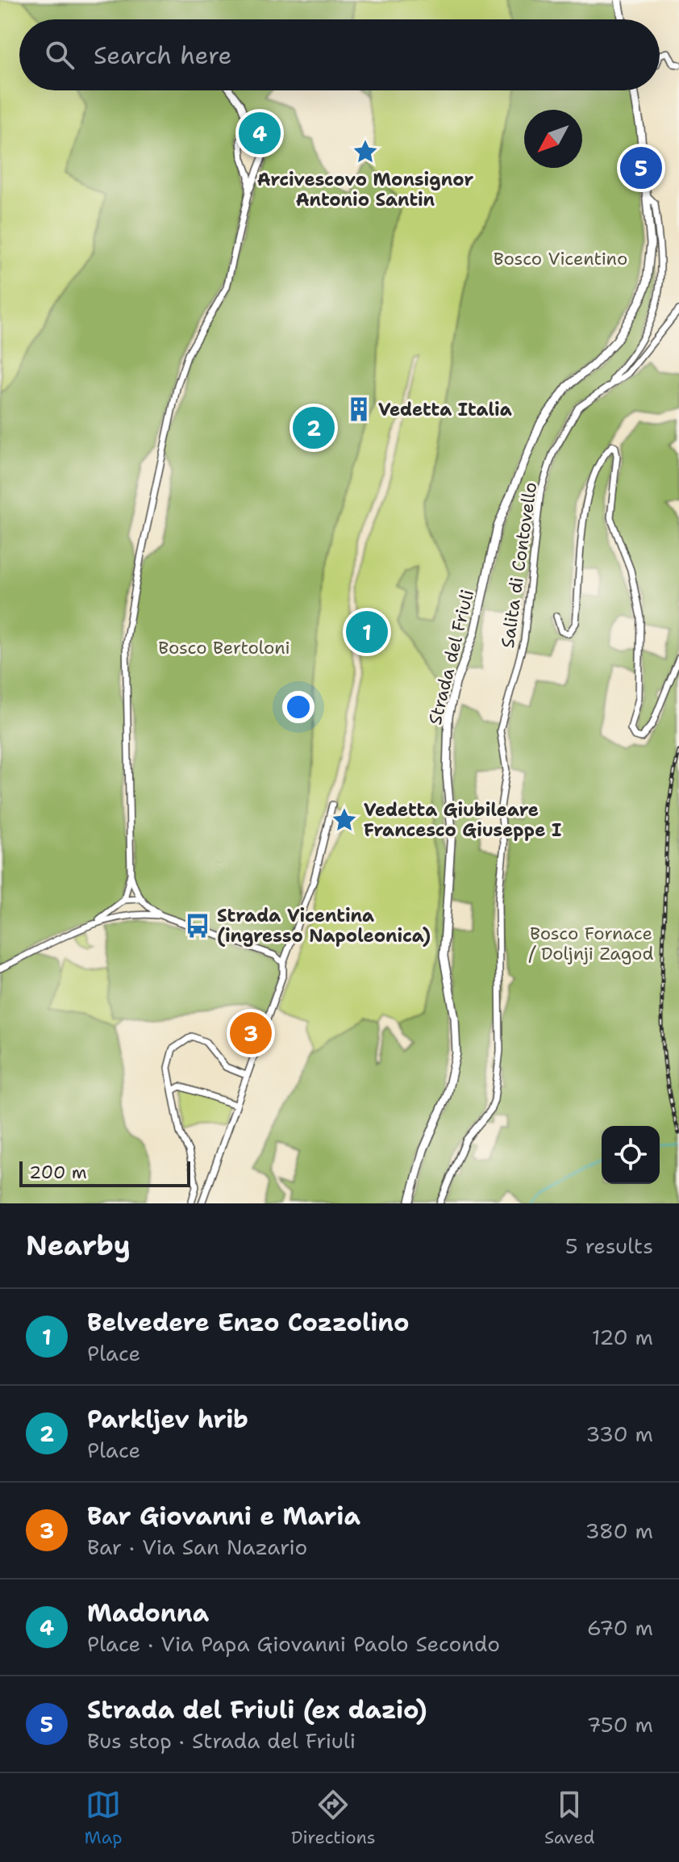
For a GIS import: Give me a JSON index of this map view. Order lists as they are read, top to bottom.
{
  "streets": {
    "main road": ["Strada del Friuli"],
    "street": ["Salita di Contovello"]
  },
  "crossings": [
    ["Salita di Contovello", "Strada del Friuli"]
  ],
  "parks": ["Bosco Vicentino", "Bosco Bertoloni", "Bosco Fornace / Doljnji Zagod"],
  "places": {
    "place": ["Arcivescovo Monsignor Antonio Santin", "Vedetta Giubileare Francesco Giuseppe I"],
    "building": ["Vedetta Italia"],
    "bus stop": ["Strada Vicentina (ingresso Napoleonica)"]
  },
  "scale_bar": "200 m",
  "north": "bottom left",
  "page": {
    "search": "Search here",
    "pins": [
      "4",
      "5",
      "2",
      "1",
      "3"
    ],
    "scale": "200 m",
    "heading": ["Nearby", "5 results"],
    "list": [
      {
        "mark": "1",
        "name": "Belvedere Enzo Cozzolino",
        "note": "Place",
        "value": "120 m"
      },
      {
        "mark": "2",
        "name": "Parkljev hrib",
        "note": "Place",
        "value": "330 m"
      },
      {
        "mark": "3",
        "name": "Bar Giovanni e Maria",
        "note": "Bar · Via San Nazario",
        "value": "380 m"
      },
      {
        "mark": "4",
        "name": "Madonna",
        "note": "Place · Via Papa Giovanni Paolo Secondo",
        "value": "670 m"
      },
      {
        "mark": "5",
        "name": "Strada del Friuli (ex dazio)",
        "note": "Bus stop · Strada del Friuli",
        "value": "750 m"
      }
    ],
    "nav": ["Map", "Directions", "Saved"]
  }
}
